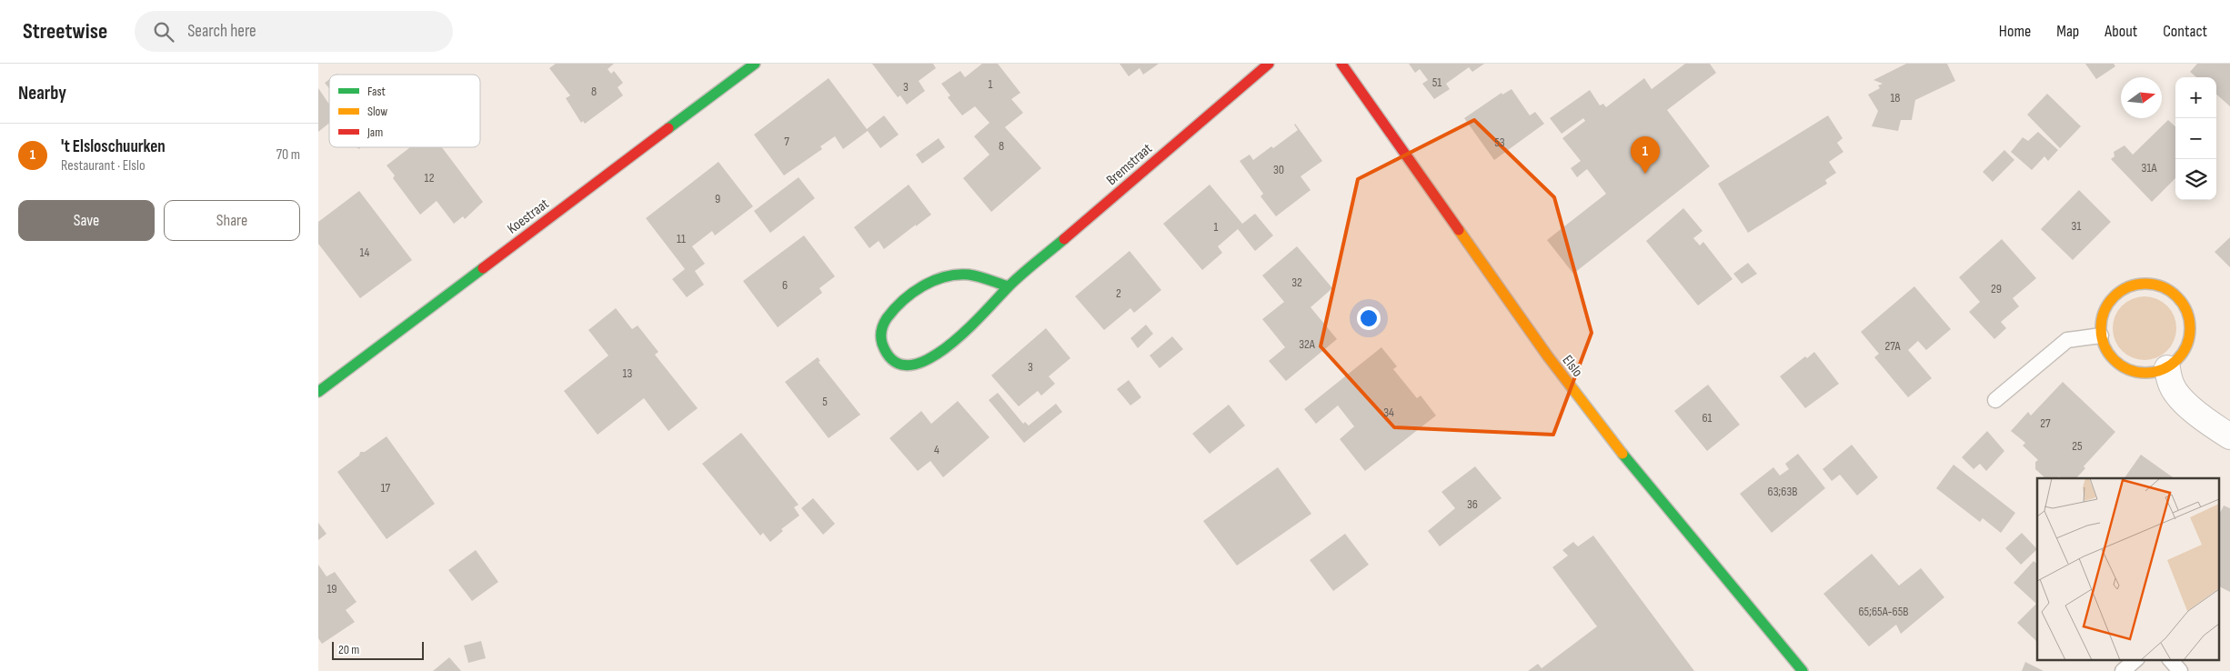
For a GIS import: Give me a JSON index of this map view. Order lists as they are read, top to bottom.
{
  "streets": {
    "street": ["Bremstraat", "Koestraat", "Elslo"]
  },
  "house_numbers": [
    "51",
    "1",
    "3",
    "8",
    "18",
    "7",
    "53",
    "8",
    "31A",
    "30",
    "12",
    "9",
    "31",
    "1",
    "11",
    "14",
    "32",
    "6",
    "29",
    "2",
    "32A",
    "27A",
    "3",
    "13",
    "5",
    "34",
    "61",
    "27",
    "25",
    "4",
    "17",
    "63;63B",
    "36",
    "19",
    "65;65A-65B"
  ],
  "legend": ["Fast", "Slow", "Jam"],
  "scale_bar": "20 m",
  "north": "right",
  "page": {
    "header": "Streetwise",
    "search": "Search here",
    "nav": [
      "Home",
      "Map",
      "About",
      "Contact"
    ],
    "heading": "Nearby",
    "map_buttons": ["+", "−"],
    "list": [
      {
        "mark": "1",
        "name": "'t Elsloschuurken",
        "note": "Restaurant · Elslo",
        "value": "70 m"
      }
    ],
    "pins": "1",
    "buttons": ["Save", "Share"],
    "scale": "20 m"
  }
}
